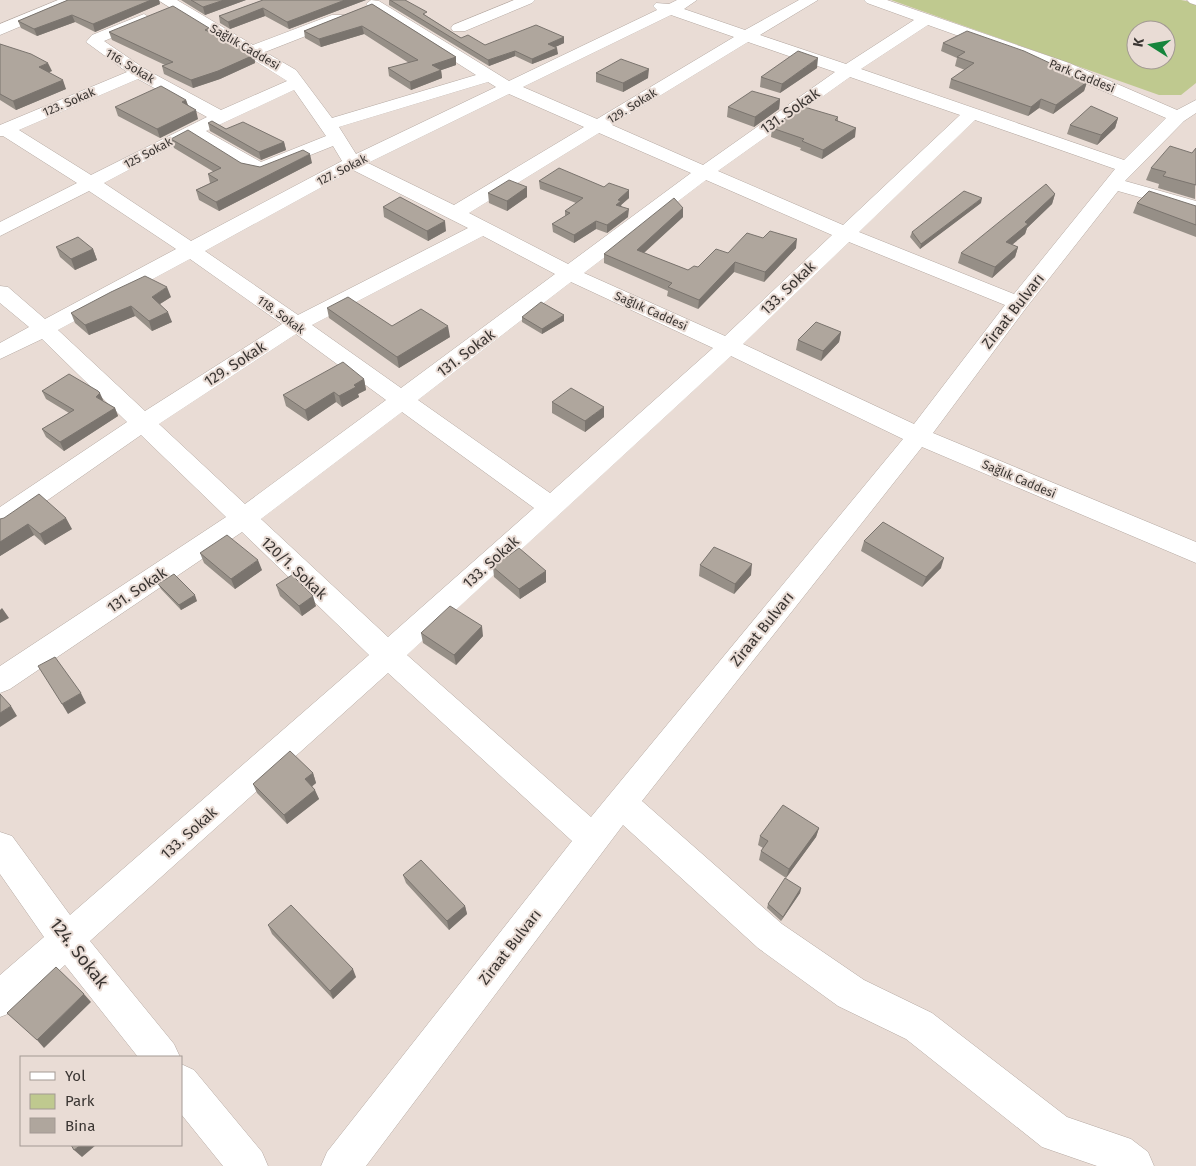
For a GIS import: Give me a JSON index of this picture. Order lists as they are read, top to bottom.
{
  "streets": {
    "street": [
      "Sağlık Caddesi",
      "116. Sokak",
      "Park Caddesi",
      "123. Sokak",
      "129. Sokak",
      "131. Sokak",
      "125 Sokak",
      "127. Sokak",
      "133. Sokak",
      "Ziraat Bulvarı",
      "118. Sokak",
      "120/1. Sokak",
      "124. Sokak"
    ]
  },
  "crossings": [
    ["Sağlık Caddesi", "116. Sokak"],
    ["Sağlık Caddesi", "129. Sokak"],
    ["Sağlık Caddesi", "131. Sokak"],
    ["Sağlık Caddesi", "125 Sokak"],
    ["Sağlık Caddesi", "127. Sokak"],
    ["Sağlık Caddesi", "133. Sokak"],
    ["Sağlık Caddesi", "Ziraat Bulvarı"],
    ["116. Sokak", "123. Sokak"],
    ["116. Sokak", "125 Sokak"],
    ["Park Caddesi", "131. Sokak"],
    ["Park Caddesi", "Ziraat Bulvarı"],
    ["123. Sokak", "118. Sokak"],
    ["129. Sokak", "118. Sokak"],
    ["129. Sokak", "120/1. Sokak"],
    ["131. Sokak", "118. Sokak"],
    ["131. Sokak", "120/1. Sokak"],
    ["125 Sokak", "118. Sokak"],
    ["127. Sokak", "118. Sokak"],
    ["127. Sokak", "120/1. Sokak"],
    ["133. Sokak", "118. Sokak"],
    ["133. Sokak", "120/1. Sokak"],
    ["133. Sokak", "124. Sokak"],
    ["Ziraat Bulvarı", "120/1. Sokak"]
  ],
  "legend": ["Yol", "Park", "Bina"],
  "north": "left"
}
